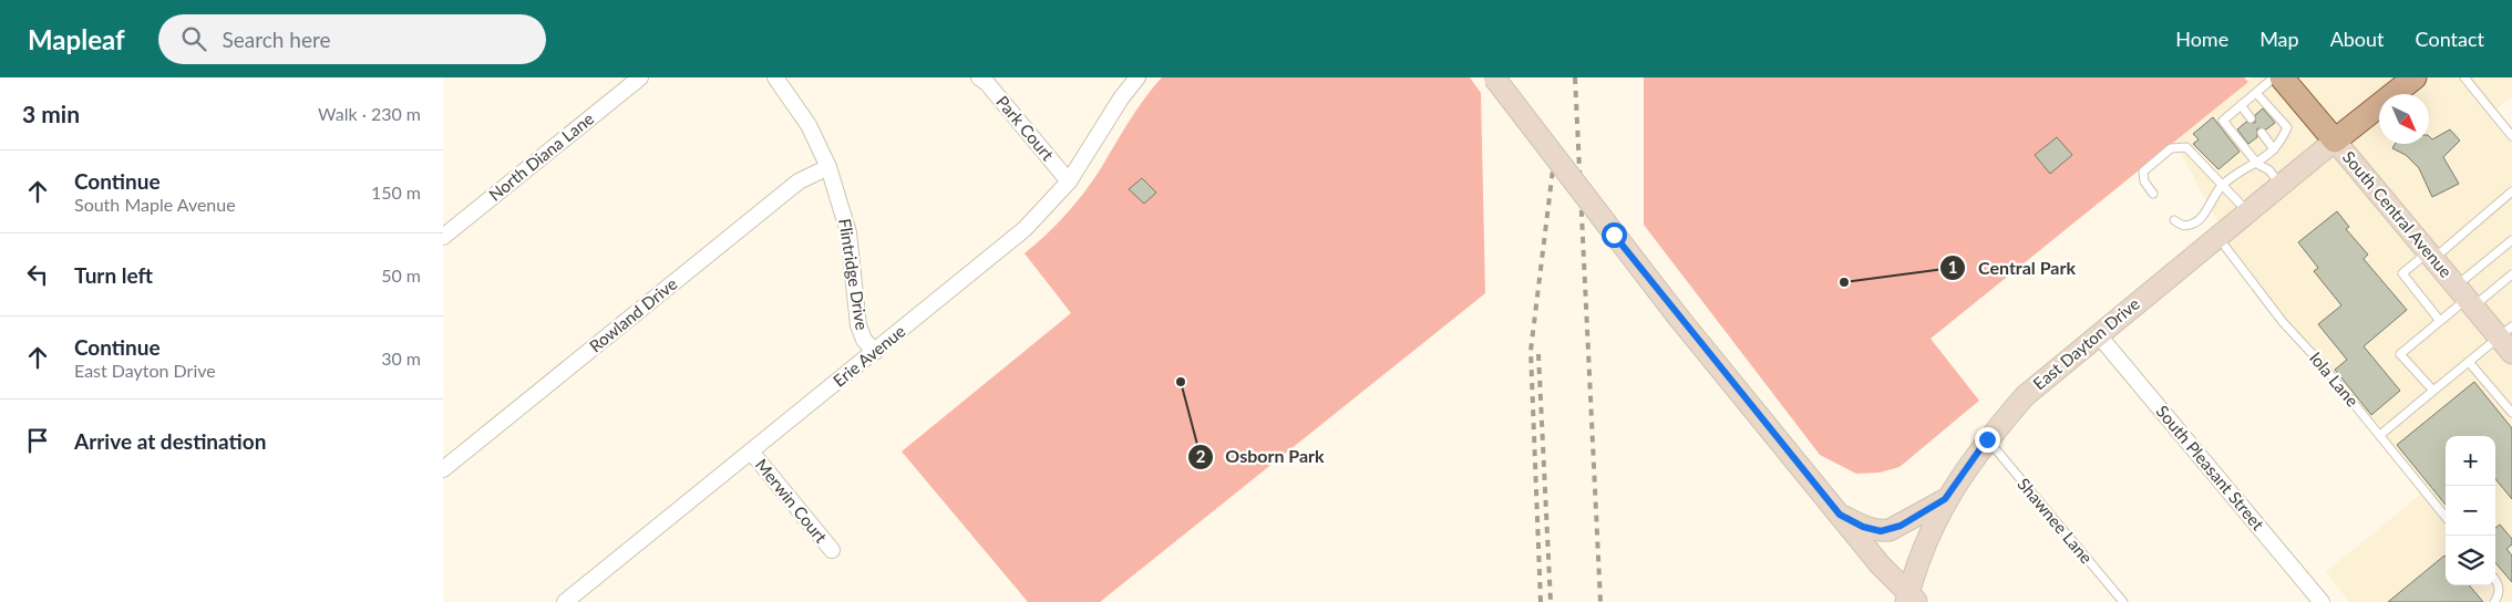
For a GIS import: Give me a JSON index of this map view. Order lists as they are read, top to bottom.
{
  "streets": {
    "main road": ["South Central Avenue"],
    "street": [
      "Park Court",
      "North Diana Lane",
      "Flintridge Drive",
      "Rowland Drive",
      "East Dayton Drive",
      "Erie Avenue",
      "South Pleasant Street",
      "Merwin Court"
    ],
    "lane": ["Iola Lane", "Shawnee Lane"]
  },
  "crossings": [
    ["Park Court", "Erie Avenue"],
    ["South Central Avenue", "East Dayton Drive"],
    ["Flintridge Drive", "Rowland Drive"],
    ["Flintridge Drive", "Erie Avenue"],
    ["East Dayton Drive", "Iola Lane"],
    ["East Dayton Drive", "South Pleasant Street"],
    ["East Dayton Drive", "Shawnee Lane"],
    ["Erie Avenue", "Merwin Court"]
  ],
  "places": ["Central Park", "Osborn Park"],
  "north": "bottom right",
  "page": {
    "header": "Mapleaf",
    "search": "Search here",
    "nav": [
      "Home",
      "Map",
      "About",
      "Contact"
    ],
    "heading": ["3 min", "Walk · 230 m"],
    "list": [
      ["Continue", "South Maple Avenue", "150 m"],
      ["Turn left", "50 m"],
      ["Continue", "East Dayton Drive", "30 m"],
      "Arrive at destination"
    ],
    "map_buttons": ["+", "−"]
  }
}
